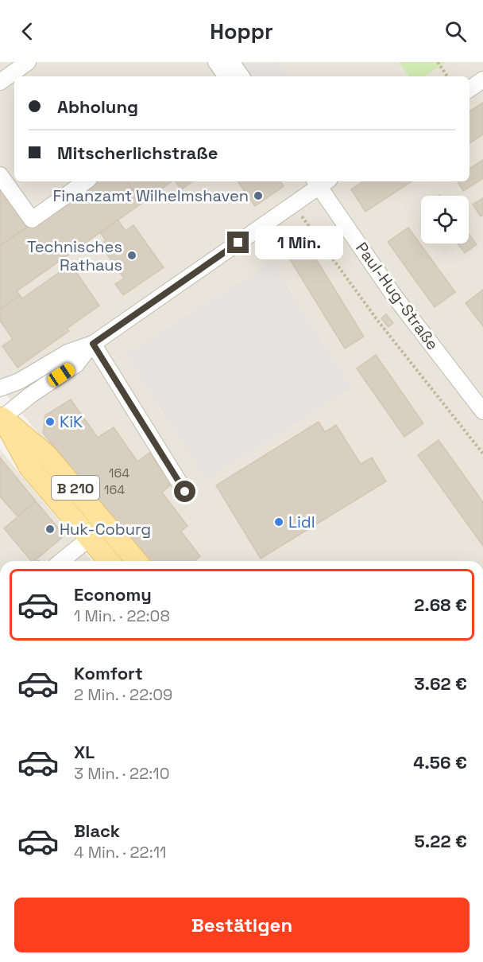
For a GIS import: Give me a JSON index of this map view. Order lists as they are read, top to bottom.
{
  "streets": {
    "main road": ["B 210"],
    "street": ["Paul-Hug-Straße"]
  },
  "places": [
    "Finanzamt Wilhelmshaven",
    "Technisches Rathaus",
    "KiK",
    "Lidl",
    "Huk-Coburg"
  ],
  "house_numbers": ["164", "164"],
  "page": {
    "header": "Hoppr",
    "banner": ["Abholung", "Mitscherlichstraße"],
    "bubble": "1 Min.",
    "list": [
      {
        "name": "Economy",
        "note": "1 Min. · 22:08",
        "value": "2.68 €"
      },
      {
        "name": "Komfort",
        "note": "2 Min. · 22:09",
        "value": "3.62 €"
      },
      {
        "name": "XL",
        "note": "3 Min. · 22:10",
        "value": "4.56 €"
      },
      {
        "name": "Black",
        "note": "4 Min. · 22:11",
        "value": "5.22 €"
      }
    ],
    "buttons": "Bestätigen"
  }
}
